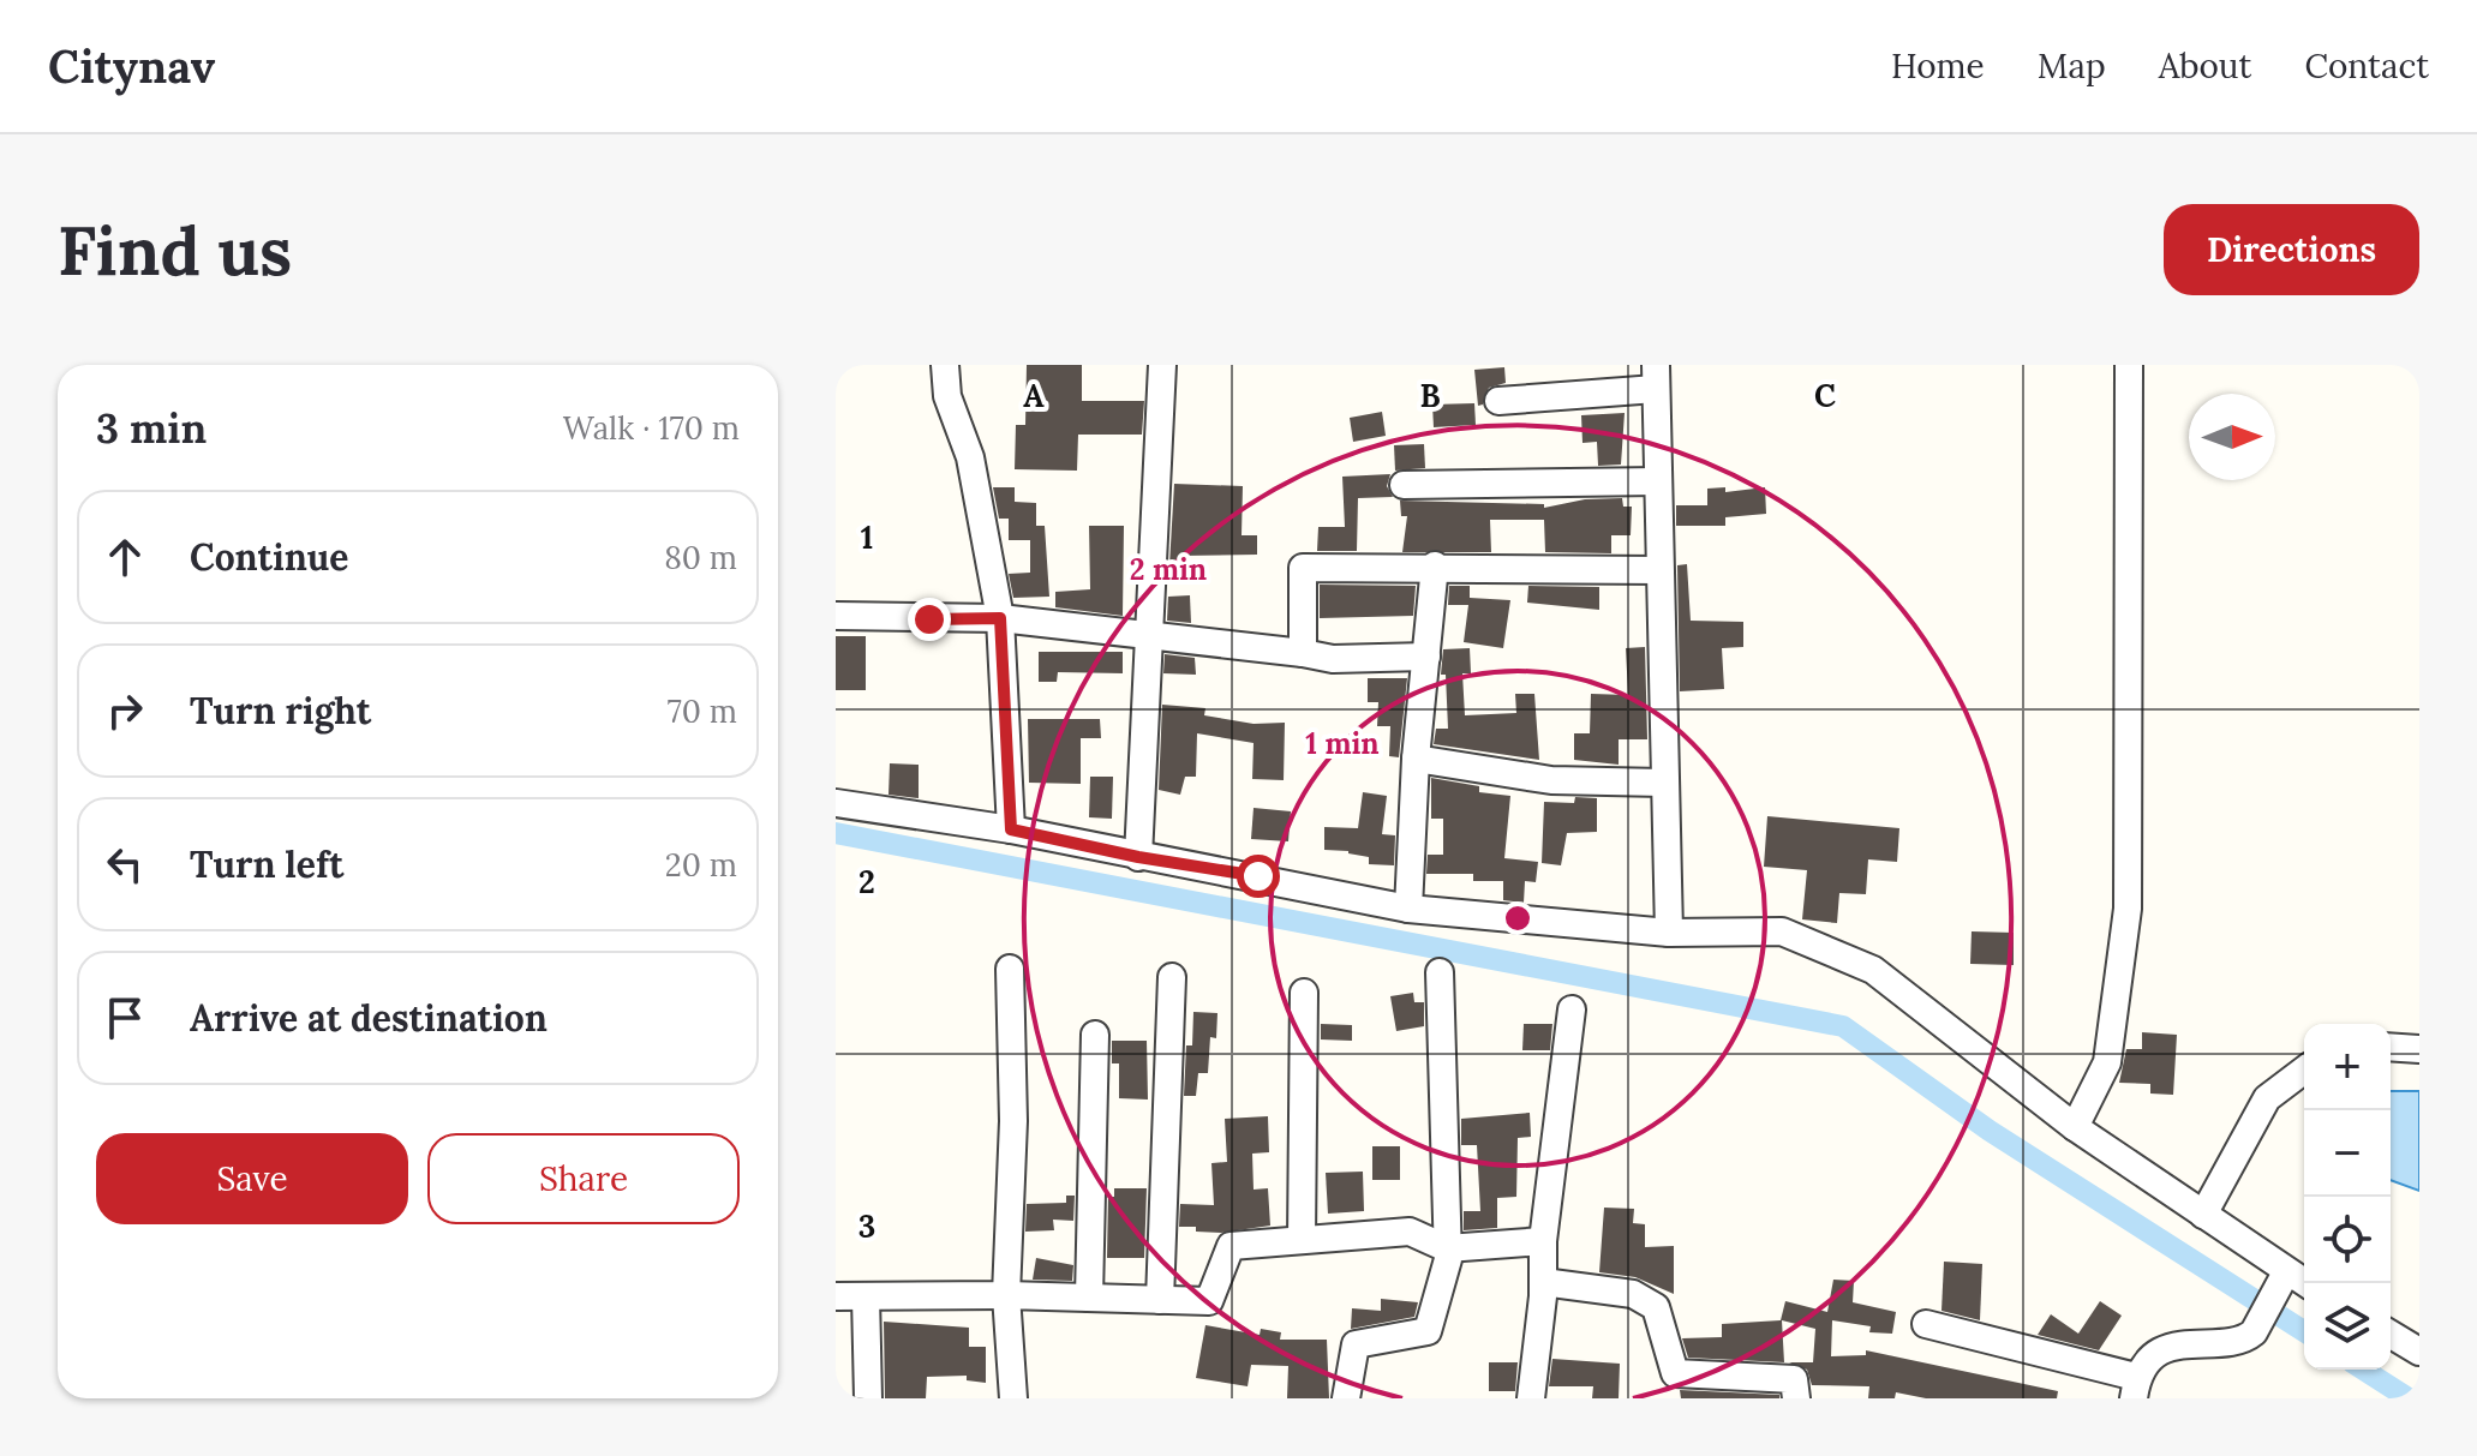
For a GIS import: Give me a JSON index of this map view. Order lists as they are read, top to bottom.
{
  "north": "right",
  "page": {
    "header": "Citynav",
    "nav": [
      "Home",
      "Map",
      "About",
      "Contact"
    ],
    "buttons": [
      "Directions",
      ["Save", "Share"]
    ],
    "title": "Find us",
    "heading": ["3 min", "Walk · 170 m"],
    "list": [
      ["Continue", "80 m"],
      ["Turn right", "70 m"],
      ["Turn left", "20 m"],
      "Arrive at destination"
    ],
    "map_buttons": ["+", "−"]
  },
  "grid": {
    "columns": ["A", "B", "C"],
    "rows": ["1", "2", "3"]
  },
  "rings": ["2 min", "1 min"]
}
